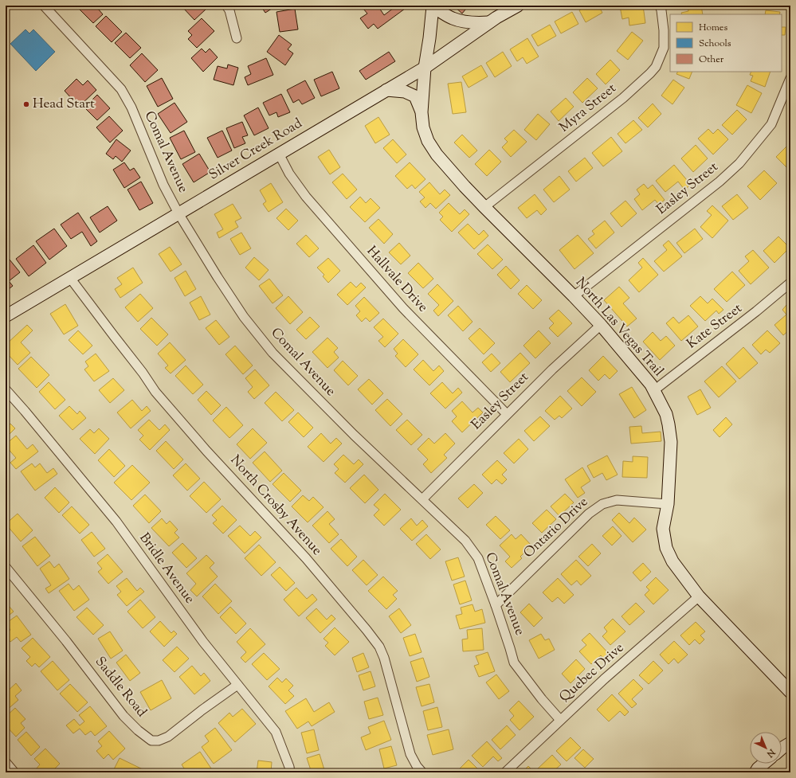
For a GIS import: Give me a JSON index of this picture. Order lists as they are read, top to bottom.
{
  "streets": {
    "street": [
      "Myra Street",
      "Silver Creek Road",
      "Comal Avenue",
      "Easley Street",
      "Hallvale Drive",
      "Kate Street",
      "North Las Vegas Trail",
      "North Crosby Avenue",
      "Ontario Drive",
      "Bridle Avenue",
      "Quebec Drive",
      "Saddle Road"
    ]
  },
  "crossings": [
    ["Myra Street", "North Las Vegas Trail"],
    ["Silver Creek Road", "Comal Avenue"],
    ["Silver Creek Road", "Hallvale Drive"],
    ["Silver Creek Road", "North Las Vegas Trail"],
    ["Silver Creek Road", "North Crosby Avenue"],
    ["Comal Avenue", "Easley Street"],
    ["Comal Avenue", "Ontario Drive"],
    ["Comal Avenue", "Quebec Drive"],
    ["Easley Street", "Hallvale Drive"],
    ["Easley Street", "North Las Vegas Trail"],
    ["Kate Street", "North Las Vegas Trail"],
    ["North Las Vegas Trail", "Ontario Drive"],
    ["North Las Vegas Trail", "Quebec Drive"],
    ["Bridle Avenue", "Saddle Road"]
  ],
  "places": ["Head Start"],
  "legend": ["Homes", "Schools", "Other"],
  "north": "bottom right"
}
